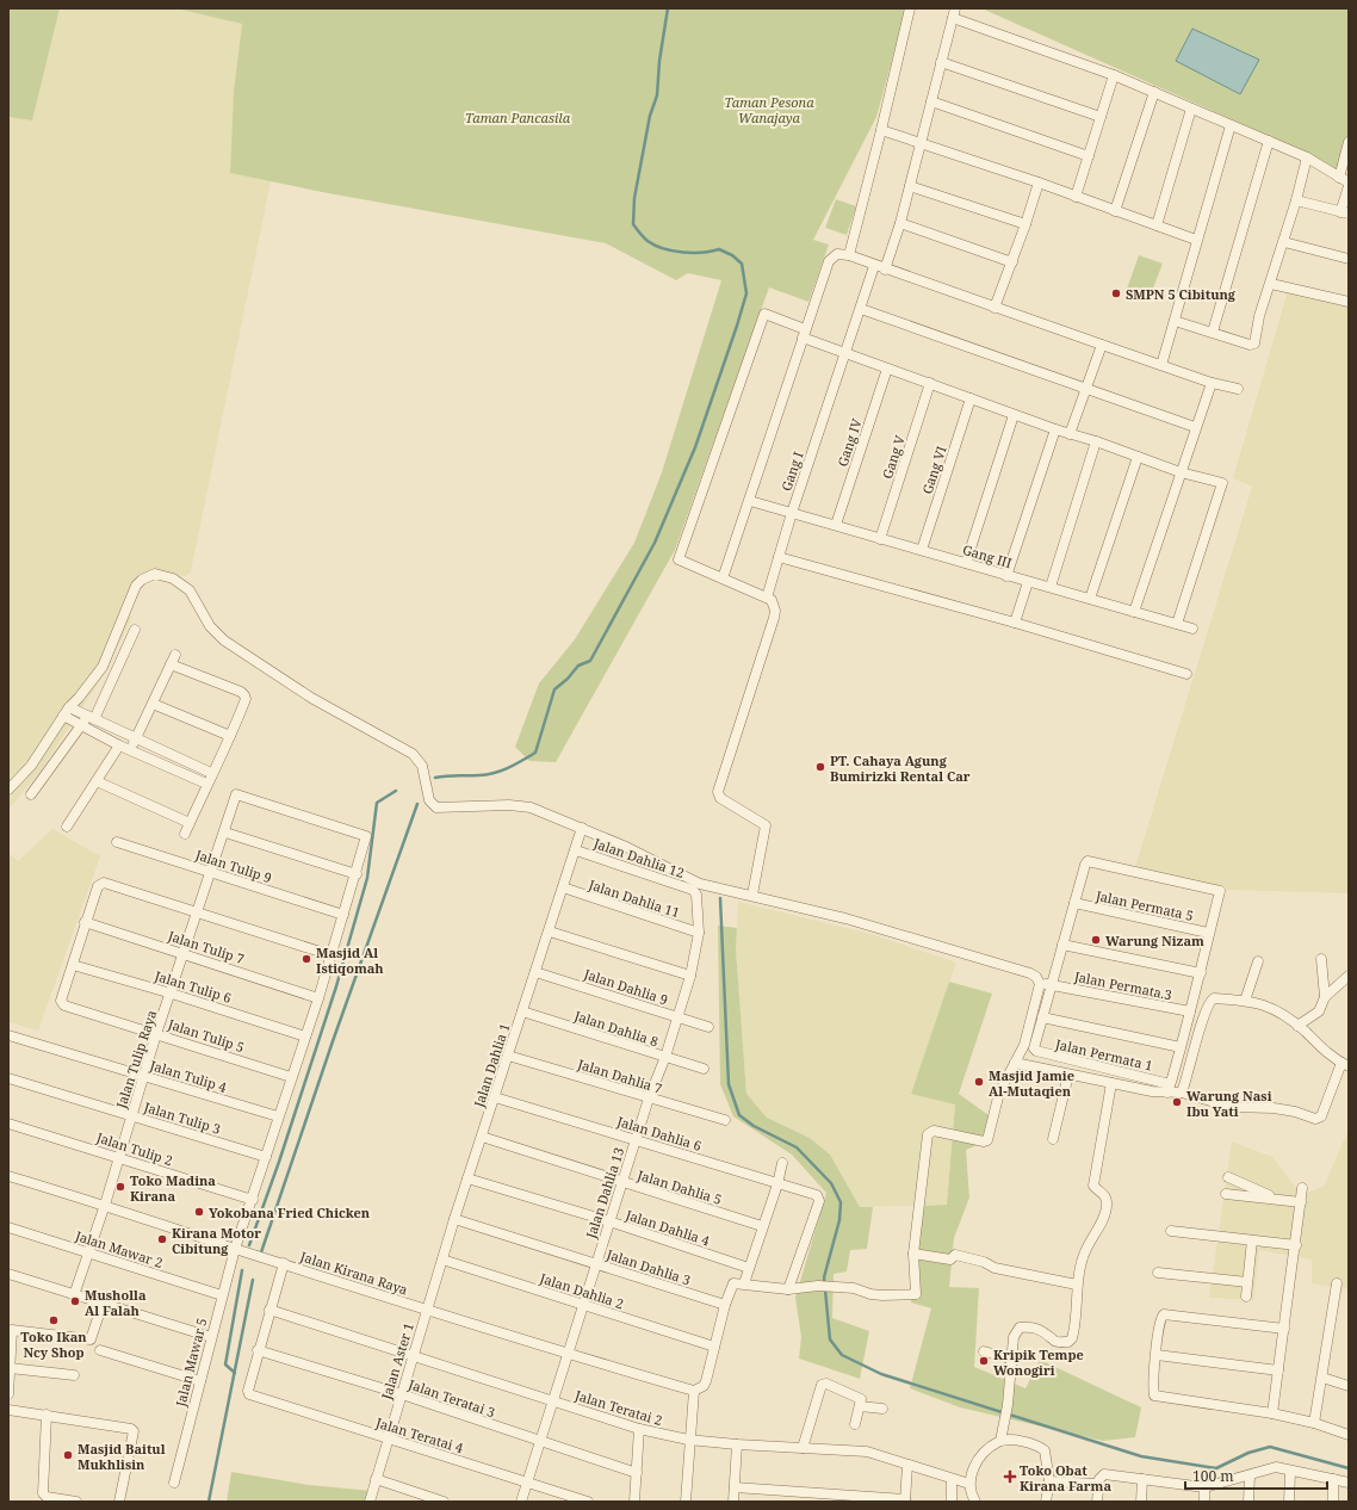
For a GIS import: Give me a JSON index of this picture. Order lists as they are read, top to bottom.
{
  "streets": {
    "street": [
      "Gang IV",
      "Gang V",
      "Gang VI",
      "Gang I",
      "Gang III",
      "Jalan Dahlia 12",
      "Jalan Tulip 9",
      "Jalan Dahlia 11",
      "Jalan Permata 5",
      "Jalan Tulip 7",
      "Jalan Permata.3",
      "Jalan Tulip 6",
      "Jalan Dahlia 9",
      "Jalan Dahlia 8",
      "Jalan Tulip 5",
      "Jalan Permata 1",
      "Jalan Tulip Raya",
      "Jalan Dahlia 1",
      "Jalan Tulip 4",
      "Jalan Dahlia 7",
      "Jalan Tulip 3",
      "Jalan Dahlia 6",
      "Jalan Tulip 2",
      "Jalan Dahlia 5",
      "Jalan Dahlia 13",
      "Jalan Dahlia 4",
      "Jalan Mawar 2",
      "Jalan Dahlia 3",
      "Jalan Kirana Raya",
      "Jalan Dahlia 2",
      "Jalan Aster 1",
      "Jalan Mawar 5",
      "Jalan Teratai 3",
      "Jalan Teratai 2",
      "Jalan Teratai 4"
    ]
  },
  "crossings": [
    ["Gang IV", "Gang III"],
    ["Gang V", "Gang III"],
    ["Gang VI", "Gang III"],
    ["Gang I", "Gang III"],
    ["Jalan Dahlia 12", "Jalan Dahlia 1"],
    ["Jalan Dahlia 12", "Jalan Dahlia 13"],
    ["Jalan Tulip 9", "Jalan Tulip Raya"],
    ["Jalan Tulip 9", "Jalan Mawar 5"],
    ["Jalan Dahlia 11", "Jalan Dahlia 1"],
    ["Jalan Dahlia 11", "Jalan Dahlia 13"],
    ["Jalan Tulip 7", "Jalan Tulip Raya"],
    ["Jalan Tulip 7", "Jalan Mawar 5"],
    ["Jalan Tulip 6", "Jalan Tulip 5"],
    ["Jalan Tulip 6", "Jalan Tulip Raya"],
    ["Jalan Tulip 6", "Jalan Mawar 5"],
    ["Jalan Dahlia 9", "Jalan Dahlia 1"],
    ["Jalan Dahlia 9", "Jalan Dahlia 13"],
    ["Jalan Dahlia 8", "Jalan Dahlia 1"],
    ["Jalan Dahlia 8", "Jalan Dahlia 13"],
    ["Jalan Tulip 5", "Jalan Tulip Raya"],
    ["Jalan Tulip 5", "Jalan Mawar 5"],
    ["Jalan Tulip Raya", "Jalan Tulip 4"],
    ["Jalan Tulip Raya", "Jalan Tulip 3"],
    ["Jalan Tulip Raya", "Jalan Tulip 2"],
    ["Jalan Tulip Raya", "Jalan Mawar 2"],
    ["Jalan Tulip Raya", "Jalan Kirana Raya"],
    ["Jalan Tulip Raya", "Jalan Mawar 5"],
    ["Jalan Dahlia 1", "Jalan Dahlia 7"],
    ["Jalan Dahlia 1", "Jalan Dahlia 6"],
    ["Jalan Dahlia 1", "Jalan Dahlia 5"],
    ["Jalan Dahlia 1", "Jalan Dahlia 4"],
    ["Jalan Dahlia 1", "Jalan Dahlia 3"],
    ["Jalan Dahlia 1", "Jalan Kirana Raya"],
    ["Jalan Dahlia 1", "Jalan Dahlia 2"],
    ["Jalan Dahlia 1", "Jalan Aster 1"],
    ["Jalan Tulip 4", "Jalan Mawar 5"],
    ["Jalan Dahlia 7", "Jalan Dahlia 13"],
    ["Jalan Tulip 3", "Jalan Mawar 5"],
    ["Jalan Dahlia 6", "Jalan Dahlia 13"],
    ["Jalan Tulip 2", "Jalan Mawar 5"],
    ["Jalan Dahlia 5", "Jalan Dahlia 13"],
    ["Jalan Dahlia 13", "Jalan Dahlia 4"],
    ["Jalan Dahlia 13", "Jalan Dahlia 3"],
    ["Jalan Dahlia 13", "Jalan Kirana Raya"],
    ["Jalan Dahlia 13", "Jalan Dahlia 2"],
    ["Jalan Dahlia 13", "Jalan Teratai 3"],
    ["Jalan Dahlia 13", "Jalan Teratai 2"],
    ["Jalan Dahlia 13", "Jalan Teratai 4"],
    ["Jalan Mawar 2", "Jalan Mawar 5"],
    ["Jalan Kirana Raya", "Jalan Aster 1"],
    ["Jalan Kirana Raya", "Jalan Mawar 5"],
    ["Jalan Aster 1", "Jalan Teratai 3"],
    ["Jalan Aster 1", "Jalan Teratai 2"],
    ["Jalan Aster 1", "Jalan Teratai 4"],
    ["Jalan Teratai 3", "Jalan Teratai 4"]
  ],
  "parks": ["Taman Pesona Wanajaya", "Taman Pancasila"],
  "places": {
    "other": [
      "SMPN 5 Cibitung",
      "PT. Cahaya Agung Bumirizki Rental Car",
      "Warung Nizam",
      "Masjid Al Istiqomah",
      "Masjid Jamie Al-Mutaqien",
      "Warung Nasi Ibu Yati",
      "Toko Madina Kirana",
      "Yokobana Fried Chicken",
      "Kirana Motor Cibitung",
      "Musholla Al Falah",
      "Toko Ikan Ncy Shop",
      "Kripik Tempe Wonogiri",
      "Masjid Baitul Mukhlisin"
    ],
    "health": ["Toko Obat Kirana Farma"]
  },
  "scale_bar": "100 m"
}
